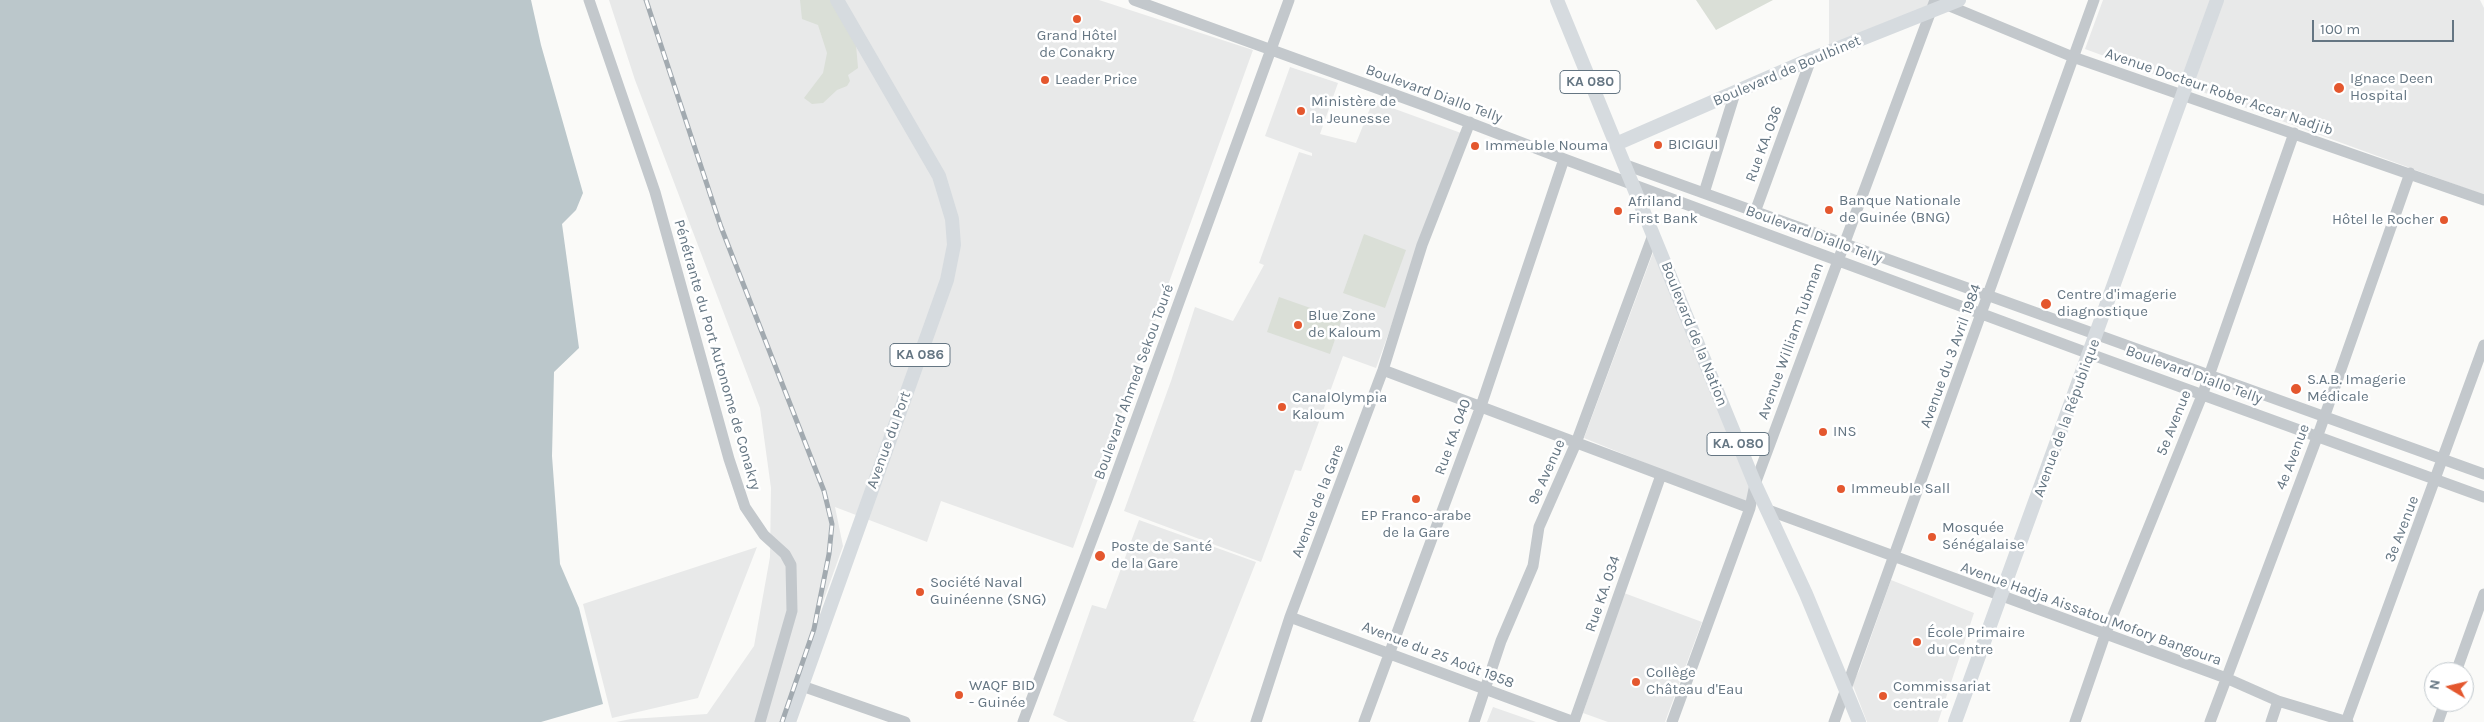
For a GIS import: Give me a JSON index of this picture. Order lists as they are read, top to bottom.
{
  "streets": {
    "main road": [
      "Boulevard de Boulbinet",
      "KA 080",
      "Boulevard de la Nation",
      "KA 086",
      "Avenue de la République",
      "Avenue du Port",
      "KA. 080"
    ],
    "street": [
      "Avenue Docteur Rober Accar Nadjib",
      "Boulevard Diallo Telly",
      "Rue KA. 036",
      "Avenue William Tubman",
      "Pénétrante du Port Autonome de Conakry",
      "Avenue du 3 Avril 1984",
      "Boulevard Ahmed Sekou Touré",
      "5e Avenue",
      "Rue KA. 040",
      "4e Avenue",
      "9e Avenue",
      "Avenue de la Gare",
      "3e Avenue",
      "Rue KA. 034",
      "Avenue Hadja Aissatou Mofory Bangoura",
      "Avenue du 25 Août 1958"
    ]
  },
  "crossings": [
    ["Boulevard de Boulbinet", "Avenue Docteur Rober Accar Nadjib"],
    ["Boulevard de Boulbinet", "Rue KA. 036"],
    ["Boulevard de Boulbinet", "Boulevard de la Nation"],
    ["Boulevard de Boulbinet", "Avenue William Tubman"],
    ["Avenue Docteur Rober Accar Nadjib", "Avenue William Tubman"],
    ["Avenue Docteur Rober Accar Nadjib", "Avenue du 3 Avril 1984"],
    ["Avenue Docteur Rober Accar Nadjib", "Avenue de la République"],
    ["Avenue Docteur Rober Accar Nadjib", "5e Avenue"],
    ["Avenue Docteur Rober Accar Nadjib", "4e Avenue"],
    ["Boulevard Diallo Telly", "Rue KA. 036"],
    ["Boulevard Diallo Telly", "Boulevard de la Nation"],
    ["Boulevard Diallo Telly", "Avenue William Tubman"],
    ["Boulevard Diallo Telly", "Avenue du 3 Avril 1984"],
    ["Boulevard Diallo Telly", "Boulevard Ahmed Sekou Touré"],
    ["Boulevard Diallo Telly", "Avenue de la République"],
    ["Boulevard Diallo Telly", "5e Avenue"],
    ["Boulevard Diallo Telly", "Rue KA. 040"],
    ["Boulevard Diallo Telly", "4e Avenue"],
    ["Boulevard Diallo Telly", "Avenue de la Gare"],
    ["Boulevard Diallo Telly", "3e Avenue"],
    ["Boulevard de la Nation", "Avenue William Tubman"],
    ["Boulevard de la Nation", "Avenue du 3 Avril 1984"],
    ["Boulevard de la Nation", "9e Avenue"],
    ["Boulevard de la Nation", "Avenue Hadja Aissatou Mofory Bangoura"],
    ["Avenue du 3 Avril 1984", "Avenue Hadja Aissatou Mofory Bangoura"],
    ["Avenue de la République", "Avenue Hadja Aissatou Mofory Bangoura"],
    ["5e Avenue", "Avenue Hadja Aissatou Mofory Bangoura"],
    ["Rue KA. 040", "Avenue du 25 Août 1958"],
    ["4e Avenue", "Avenue Hadja Aissatou Mofory Bangoura"],
    ["9e Avenue", "Avenue du 25 Août 1958"],
    ["Avenue de la Gare", "Avenue du 25 Août 1958"],
    ["3e Avenue", "Avenue Hadja Aissatou Mofory Bangoura"],
    ["Rue KA. 034", "Avenue du 25 Août 1958"]
  ],
  "places": [
    "Grand Hôtel de Conakry",
    "Leader Price",
    "Ignace Deen Hospital",
    "Ministère de la Jeunesse",
    "BICIGUI",
    "Immeuble Nouma",
    "Banque Nationale de Guinée (BNG)",
    "Afriland First Bank",
    "Hôtel le Rocher",
    "Centre d'imagerie diagnostique",
    "Blue Zone de Kaloum",
    "S.A.B. Imagerie Médicale",
    "CanalOlympia Kaloum",
    "INS",
    "Immeuble Sall",
    "EP Franco-arabe de la Gare",
    "Mosquée Sénégalaise",
    "Poste de Santé de la Gare",
    "Société Naval Guinéenne (SNG)",
    "École Primaire du Centre",
    "Collège Château d'Eau",
    "WAQF BID - Guinée",
    "Commissariat centrale"
  ],
  "scale_bar": "100 m",
  "north": "left"
}
